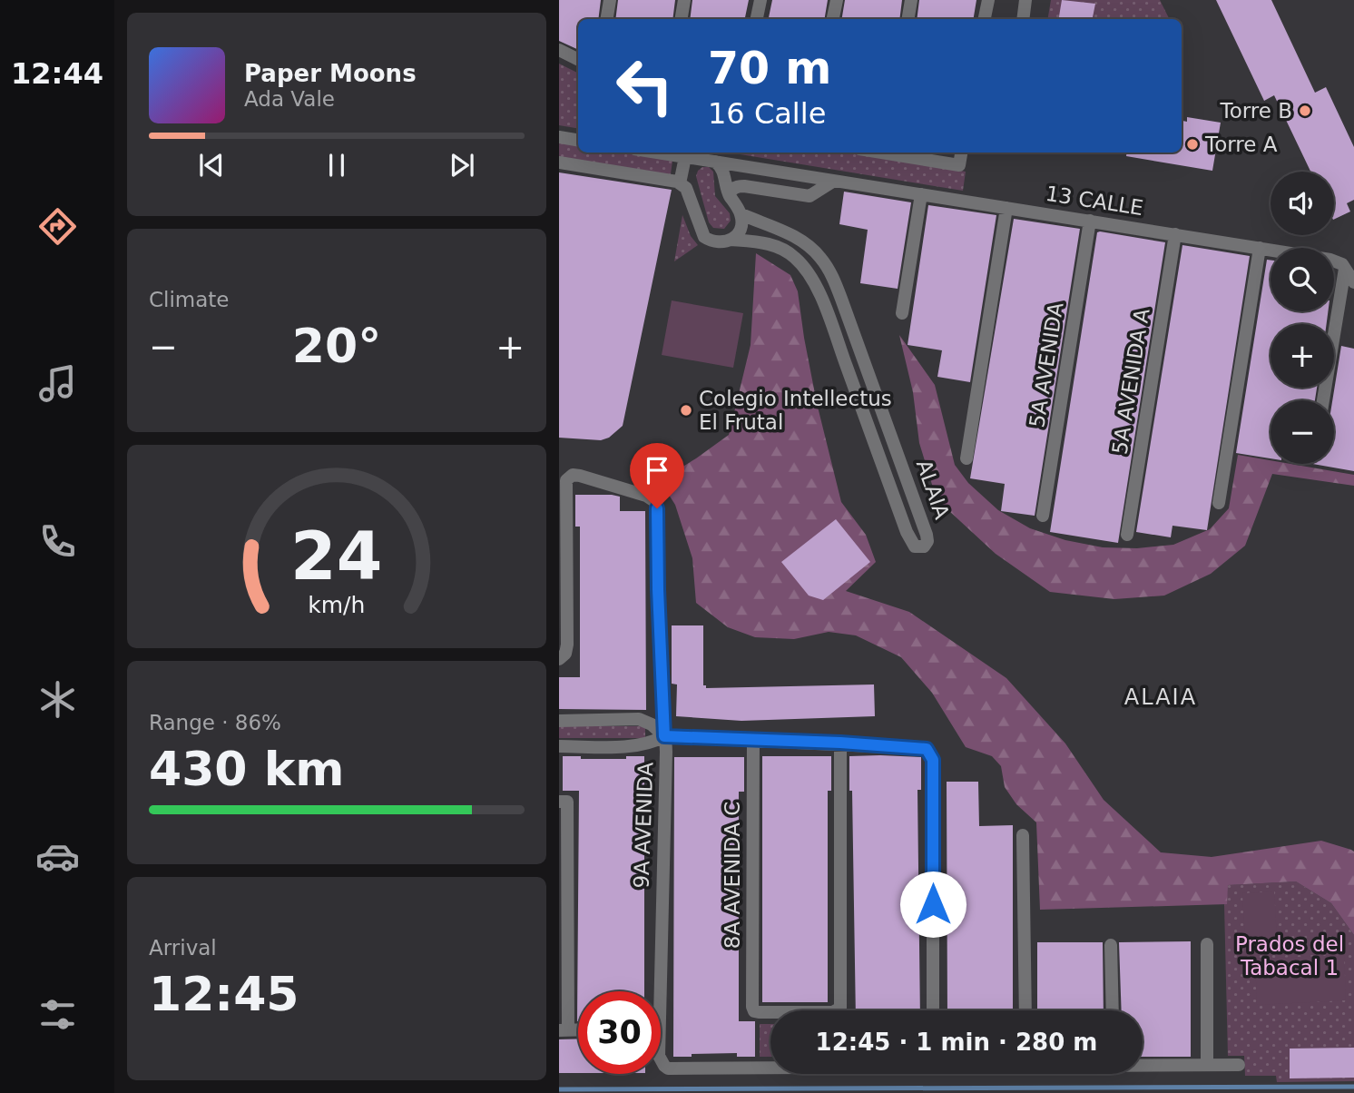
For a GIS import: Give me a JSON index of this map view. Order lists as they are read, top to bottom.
{
  "streets": {
    "street": [
      "13 CALLE",
      "5A AVENIDA",
      "5A AVENIDA A",
      "ALAIA",
      "9A AVENIDA",
      "8A AVENIDA C"
    ]
  },
  "crossings": [
    ["13 CALLE", "5A AVENIDA"],
    ["13 CALLE", "5A AVENIDA A"]
  ],
  "districts": ["ALAIA"],
  "parks": ["Prados del Tabacal 1"],
  "places": ["Torre B", "Torre A", "Colegio Intellectus El Frutal"],
  "page": {
    "tabs": "12:44",
    "turn": ["70 m", "16 Calle"],
    "song": ["Paper Moons", "Ada Vale"],
    "map_buttons": ["+", "−"],
    "tile": [
      "Climate",
      ["Range · 86%", "430 km"],
      ["Arrival", "12:45"]
    ],
    "heat": ["−", "20°", "+"],
    "limit": "30",
    "trip": "12:45 · 1 min · 280 m",
    "gauge": ["24", "km/h"]
  }
}
